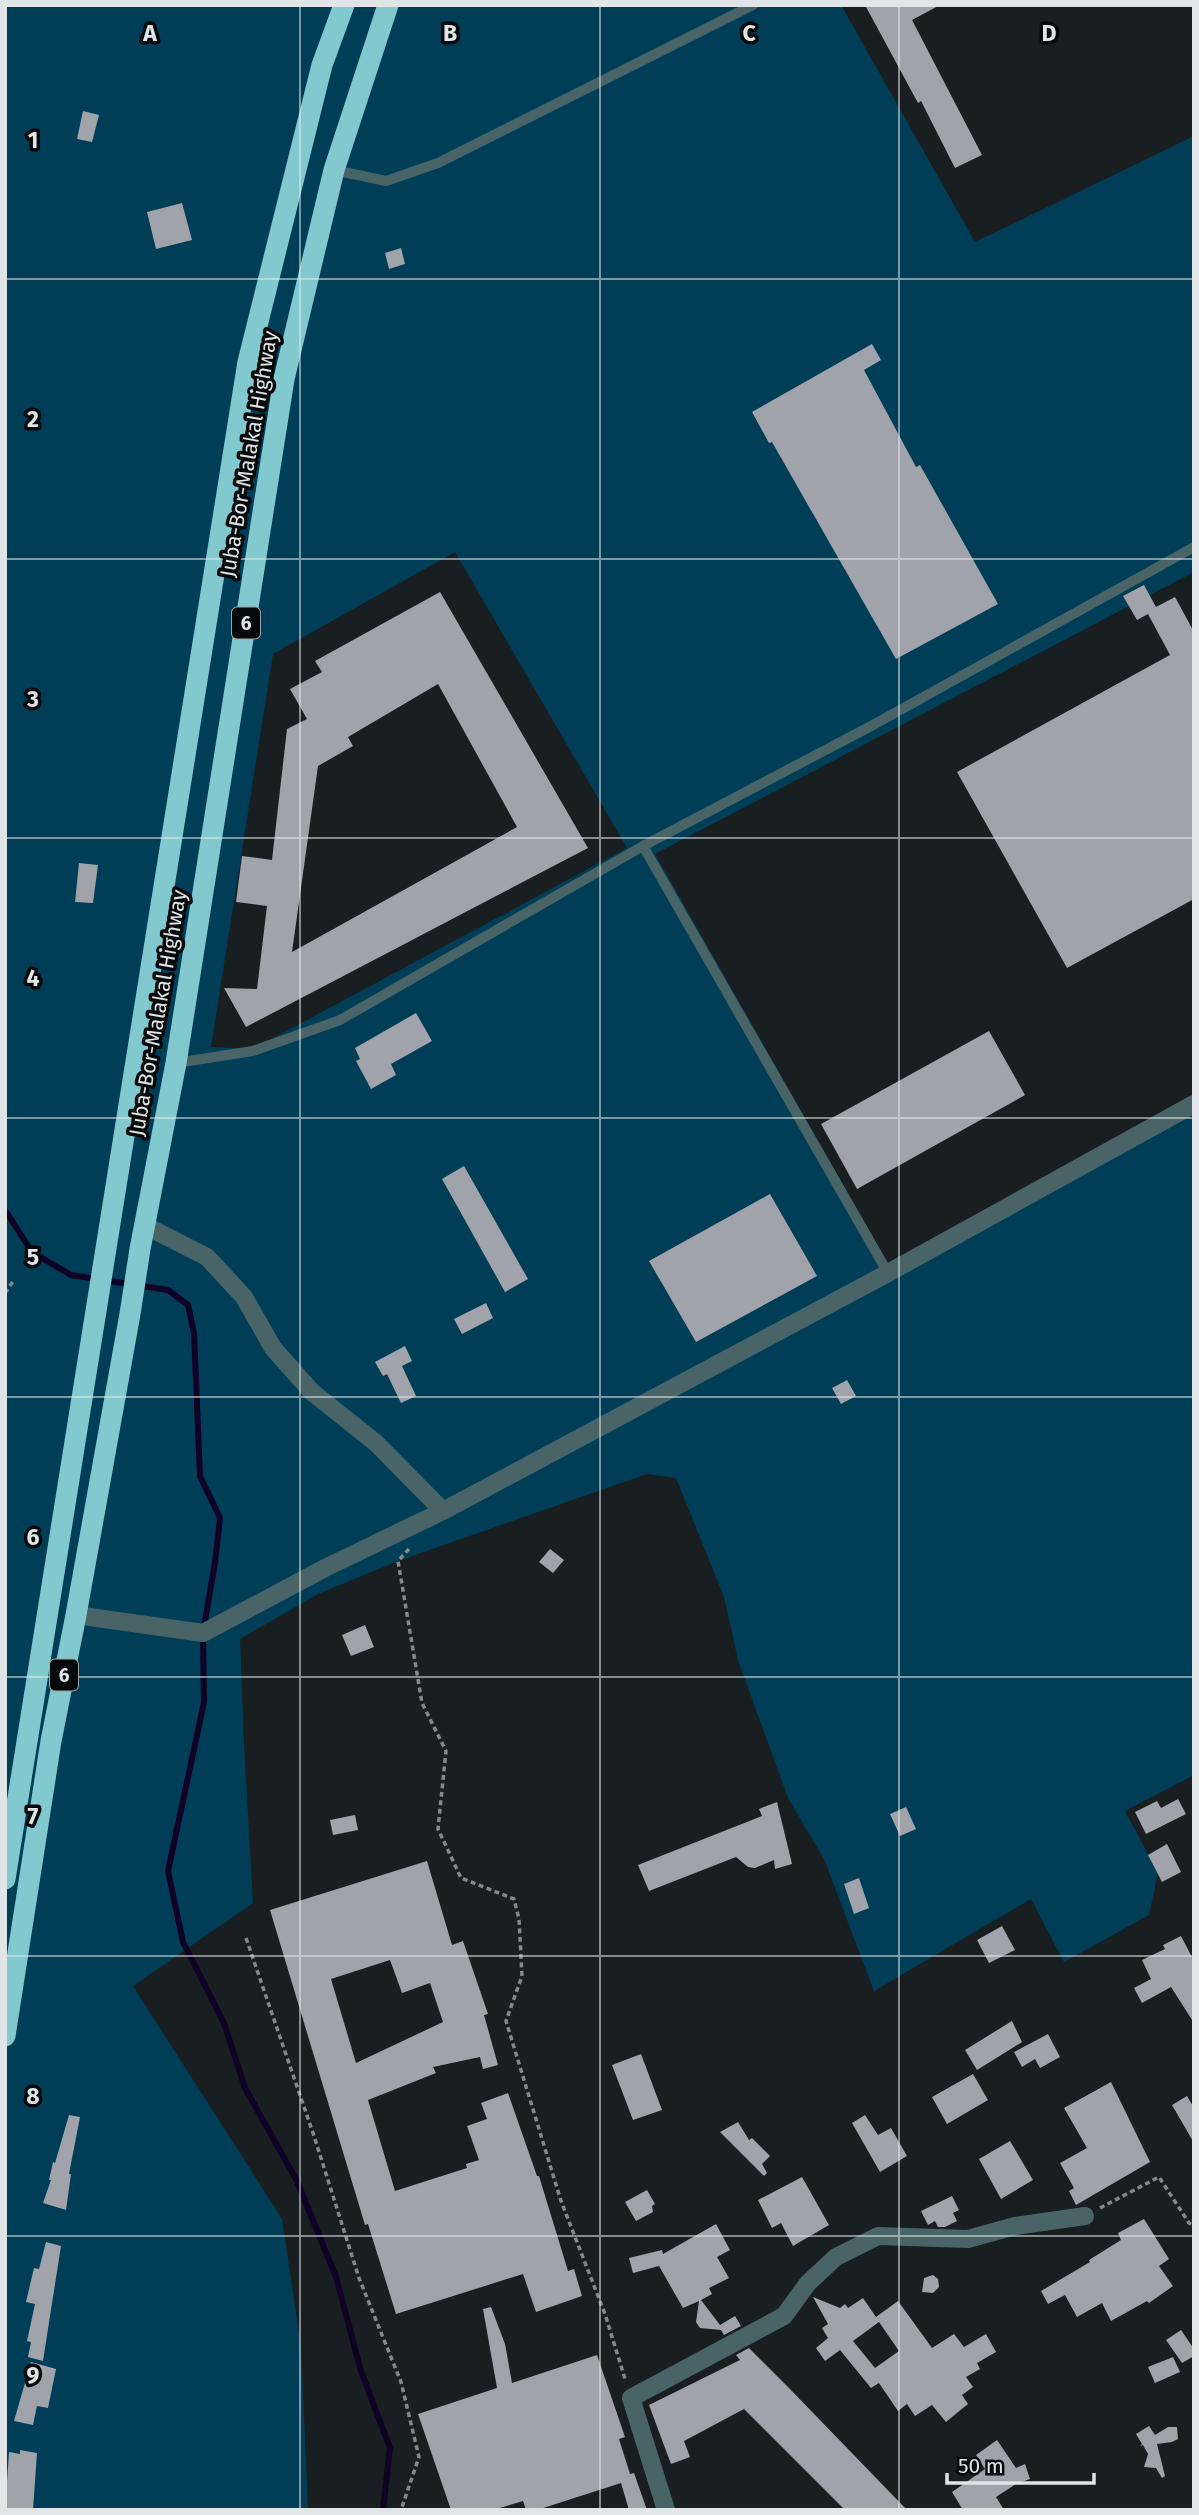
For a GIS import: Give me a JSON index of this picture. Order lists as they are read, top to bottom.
{
  "streets": {
    "highway": ["Juba-Bor-Malakal Highway", "6"]
  },
  "scale_bar": "50 m",
  "grid": {
    "columns": [
      "A",
      "B",
      "C",
      "D"
    ],
    "rows": [
      "1",
      "2",
      "3",
      "4",
      "5",
      "6",
      "7",
      "8",
      "9"
    ]
  }
}
